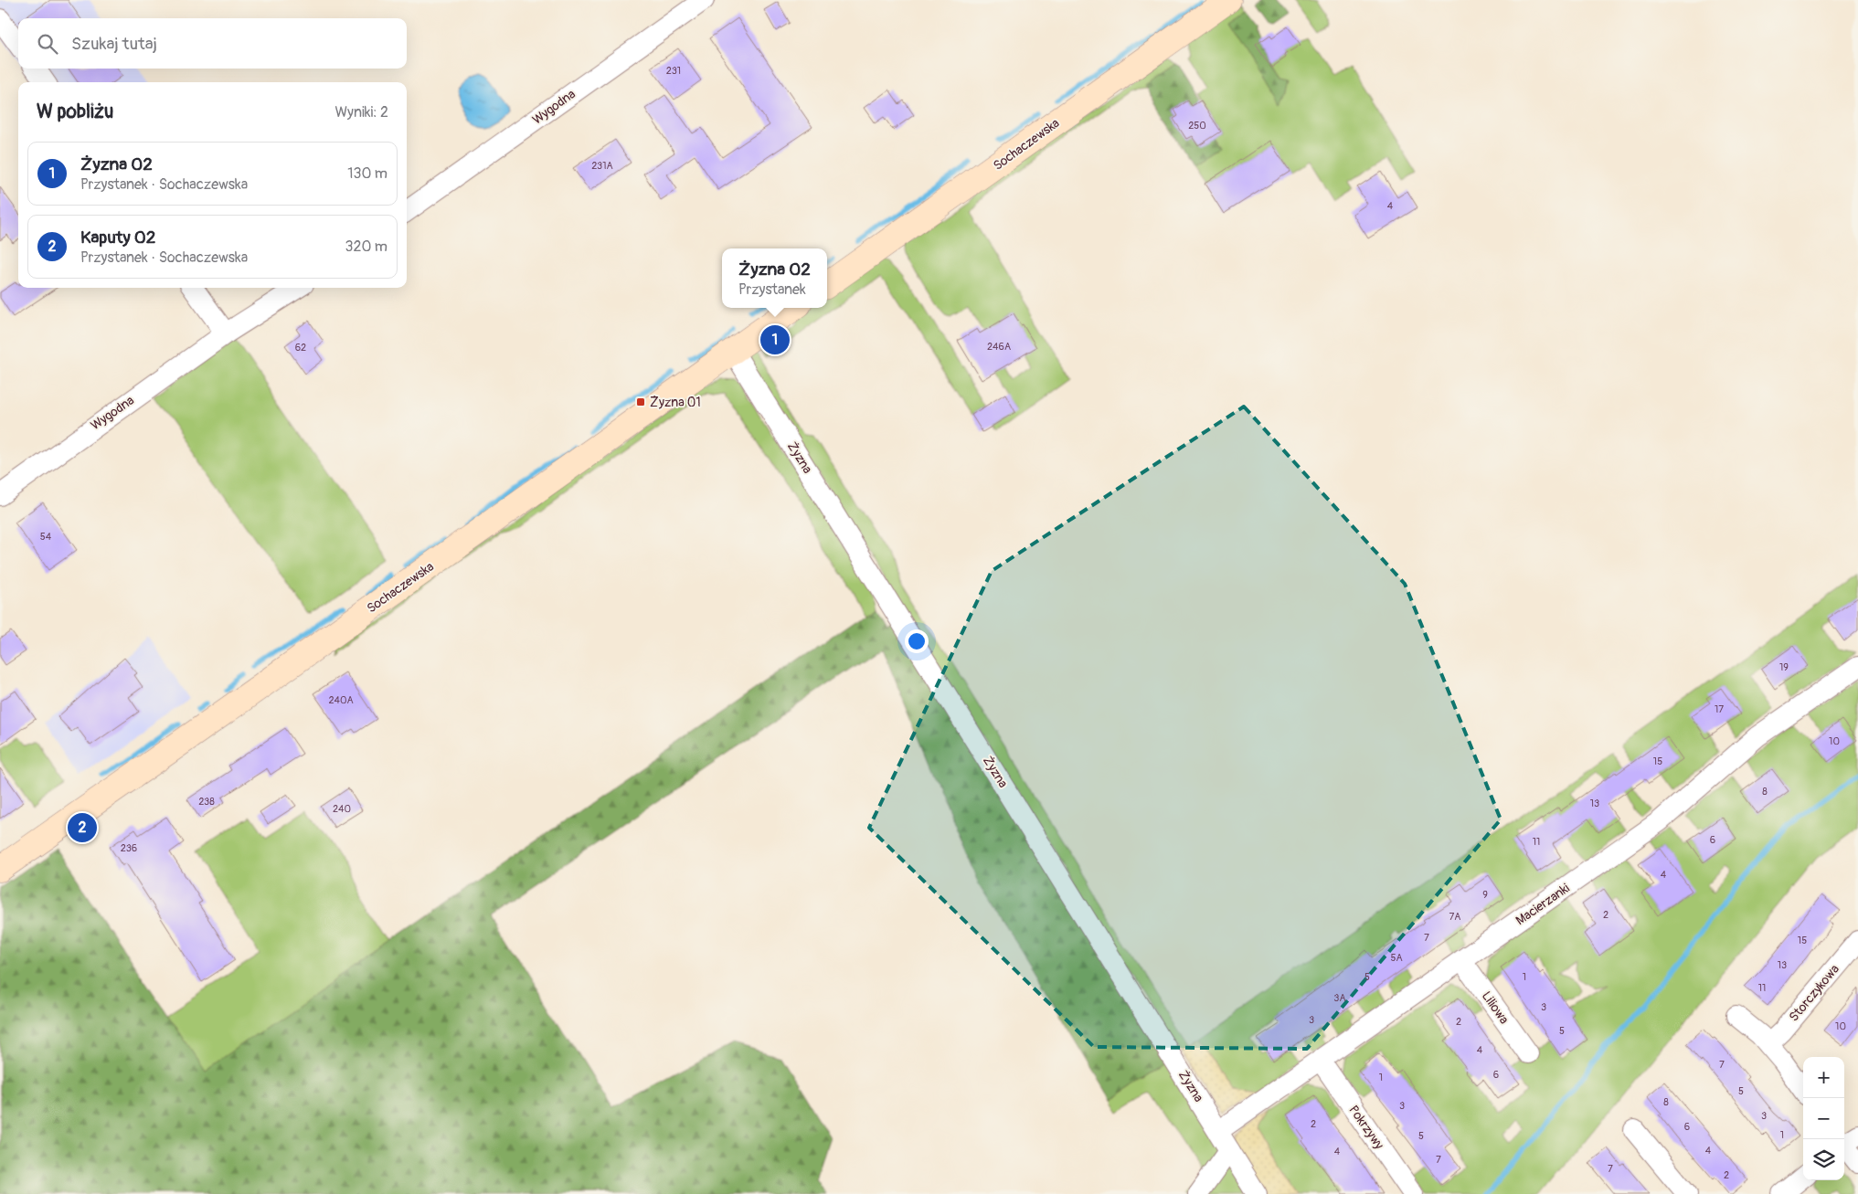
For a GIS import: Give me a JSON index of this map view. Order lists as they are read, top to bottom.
{
  "streets": {
    "street": [
      "Wygodna",
      "Sochaczewska",
      "Żyzna",
      "Macierzanki",
      "Storczykowa",
      "Liliowa",
      "Pokrzywy"
    ]
  },
  "crossings": [
    ["Sochaczewska", "Żyzna"],
    ["Żyzna", "Macierzanki"],
    ["Macierzanki", "Liliowa"],
    ["Macierzanki", "Pokrzywy"]
  ],
  "places": {
    "transit": ["Żyzna 01"]
  },
  "house_numbers": [
    "231",
    "250",
    "231A",
    "4",
    "246A",
    "62",
    "54",
    "19",
    "240A",
    "17",
    "10",
    "15",
    "8",
    "238",
    "13",
    "240",
    "6",
    "11",
    "236",
    "4",
    "9",
    "2",
    "7A",
    "7",
    "15",
    "5A",
    "13",
    "5",
    "1",
    "11",
    "3A",
    "3",
    "3",
    "2",
    "10",
    "5",
    "4",
    "7",
    "6",
    "1",
    "5",
    "8",
    "3",
    "3",
    "2",
    "6",
    "1",
    "5",
    "4",
    "4",
    "7",
    "7",
    "2"
  ],
  "page": {
    "search": "Szukaj tutaj",
    "heading": ["W pobliżu", "Wyniki: 2"],
    "list": [
      {
        "mark": "1",
        "name": "Żyzna 02",
        "note": "Przystanek · Sochaczewska",
        "value": "130 m"
      },
      {
        "mark": "2",
        "name": "Kaputy 02",
        "note": "Przystanek · Sochaczewska",
        "value": "320 m"
      }
    ],
    "popup": ["Żyzna 02", "Przystanek"],
    "pins": ["1", "2"],
    "map_buttons": ["+", "−"]
  }
}
